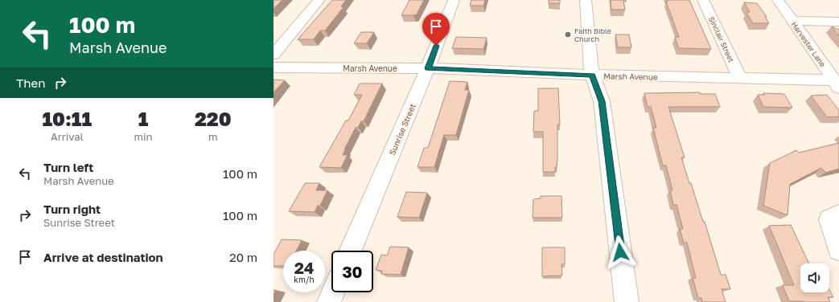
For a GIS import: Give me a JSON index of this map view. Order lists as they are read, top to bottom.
{
  "streets": {
    "street": [
      "Sinclair Street",
      "Harvester Lane",
      "Marsh Avenue",
      "Sunrise Street"
    ]
  },
  "crossings": [
    ["Sinclair Street", "Marsh Avenue"],
    ["Harvester Lane", "Marsh Avenue"],
    ["Marsh Avenue", "Sunrise Street"]
  ],
  "places": ["Faith Bible Church"],
  "page": {
    "turn": ["100 m", "Marsh Avenue"],
    "then": "Then",
    "eta": [
      "10:11",
      "Arrival",
      "1",
      "min",
      "220",
      "m"
    ],
    "list": [
      {
        "name": "Turn left",
        "note": "Marsh Avenue",
        "value": "100 m"
      },
      {
        "name": "Turn right",
        "note": "Sunrise Street",
        "value": "100 m"
      },
      {
        "name": "Arrive at destination",
        "value": "20 m"
      }
    ],
    "speed": "24 km/h",
    "limit": "30"
  }
}
